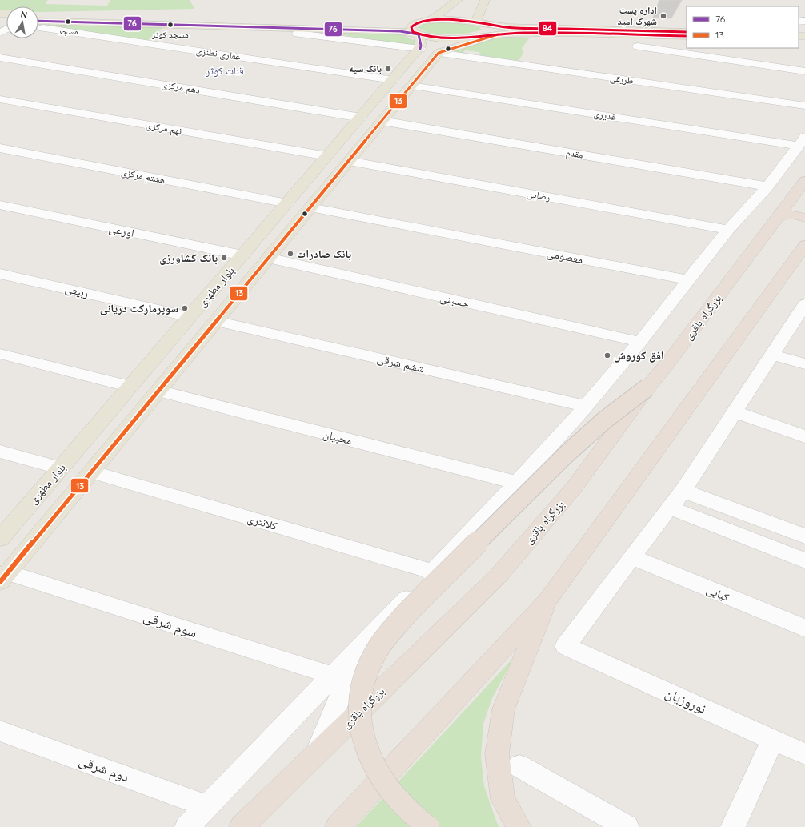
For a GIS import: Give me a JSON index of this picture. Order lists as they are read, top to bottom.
{
  "streets": {
    "highway": ["بزرگراه باقری"],
    "main road": ["بلوار مطهری"],
    "street": [
      "غفاری نطنزی",
      "طریقی",
      "دهم مرکزی",
      "غدیری",
      "نهم مرکزی",
      "مقدم",
      "هشتم مرکزی",
      "رضایی",
      "اورعی",
      "معصومی",
      "ربیعی",
      "حسینی",
      "ششم شرقی",
      "محبیان",
      "کلانتری",
      "کیایی",
      "سوم شرقی",
      "نوروزیان",
      "دوم شرقی"
    ]
  },
  "crossings": [
    ["غفاری نطنزی", "بلوار مطهری"],
    ["طریقی", "بلوار مطهری"],
    ["دهم مرکزی", "بلوار مطهری"],
    ["غدیری", "بلوار مطهری"],
    ["نهم مرکزی", "بلوار مطهری"],
    ["مقدم", "بلوار مطهری"],
    ["هشتم مرکزی", "بلوار مطهری"],
    ["رضایی", "بلوار مطهری"],
    ["اورعی", "بلوار مطهری"],
    ["معصومی", "بلوار مطهری"],
    ["بلوار مطهری", "ربیعی"],
    ["بلوار مطهری", "حسینی"],
    ["بلوار مطهری", "ششم شرقی"],
    ["بلوار مطهری", "محبیان"],
    ["بلوار مطهری", "کلانتری"],
    ["بلوار مطهری", "سوم شرقی"],
    ["کیایی", "نوروزیان"]
  ],
  "districts": ["قنات کوثر"],
  "places": [
    "اداره پست شهرک امید",
    "مسجد",
    "مسجد کوثر",
    "بانک سپه",
    "بانک صادرات",
    "بانک کشاورزی",
    "سوپرمارکت دریانی",
    "افق کوروش"
  ],
  "lines": ["transit line 84", "transit line 76", "transit line 13"],
  "legend": ["76", "13"],
  "north": "top"
}
